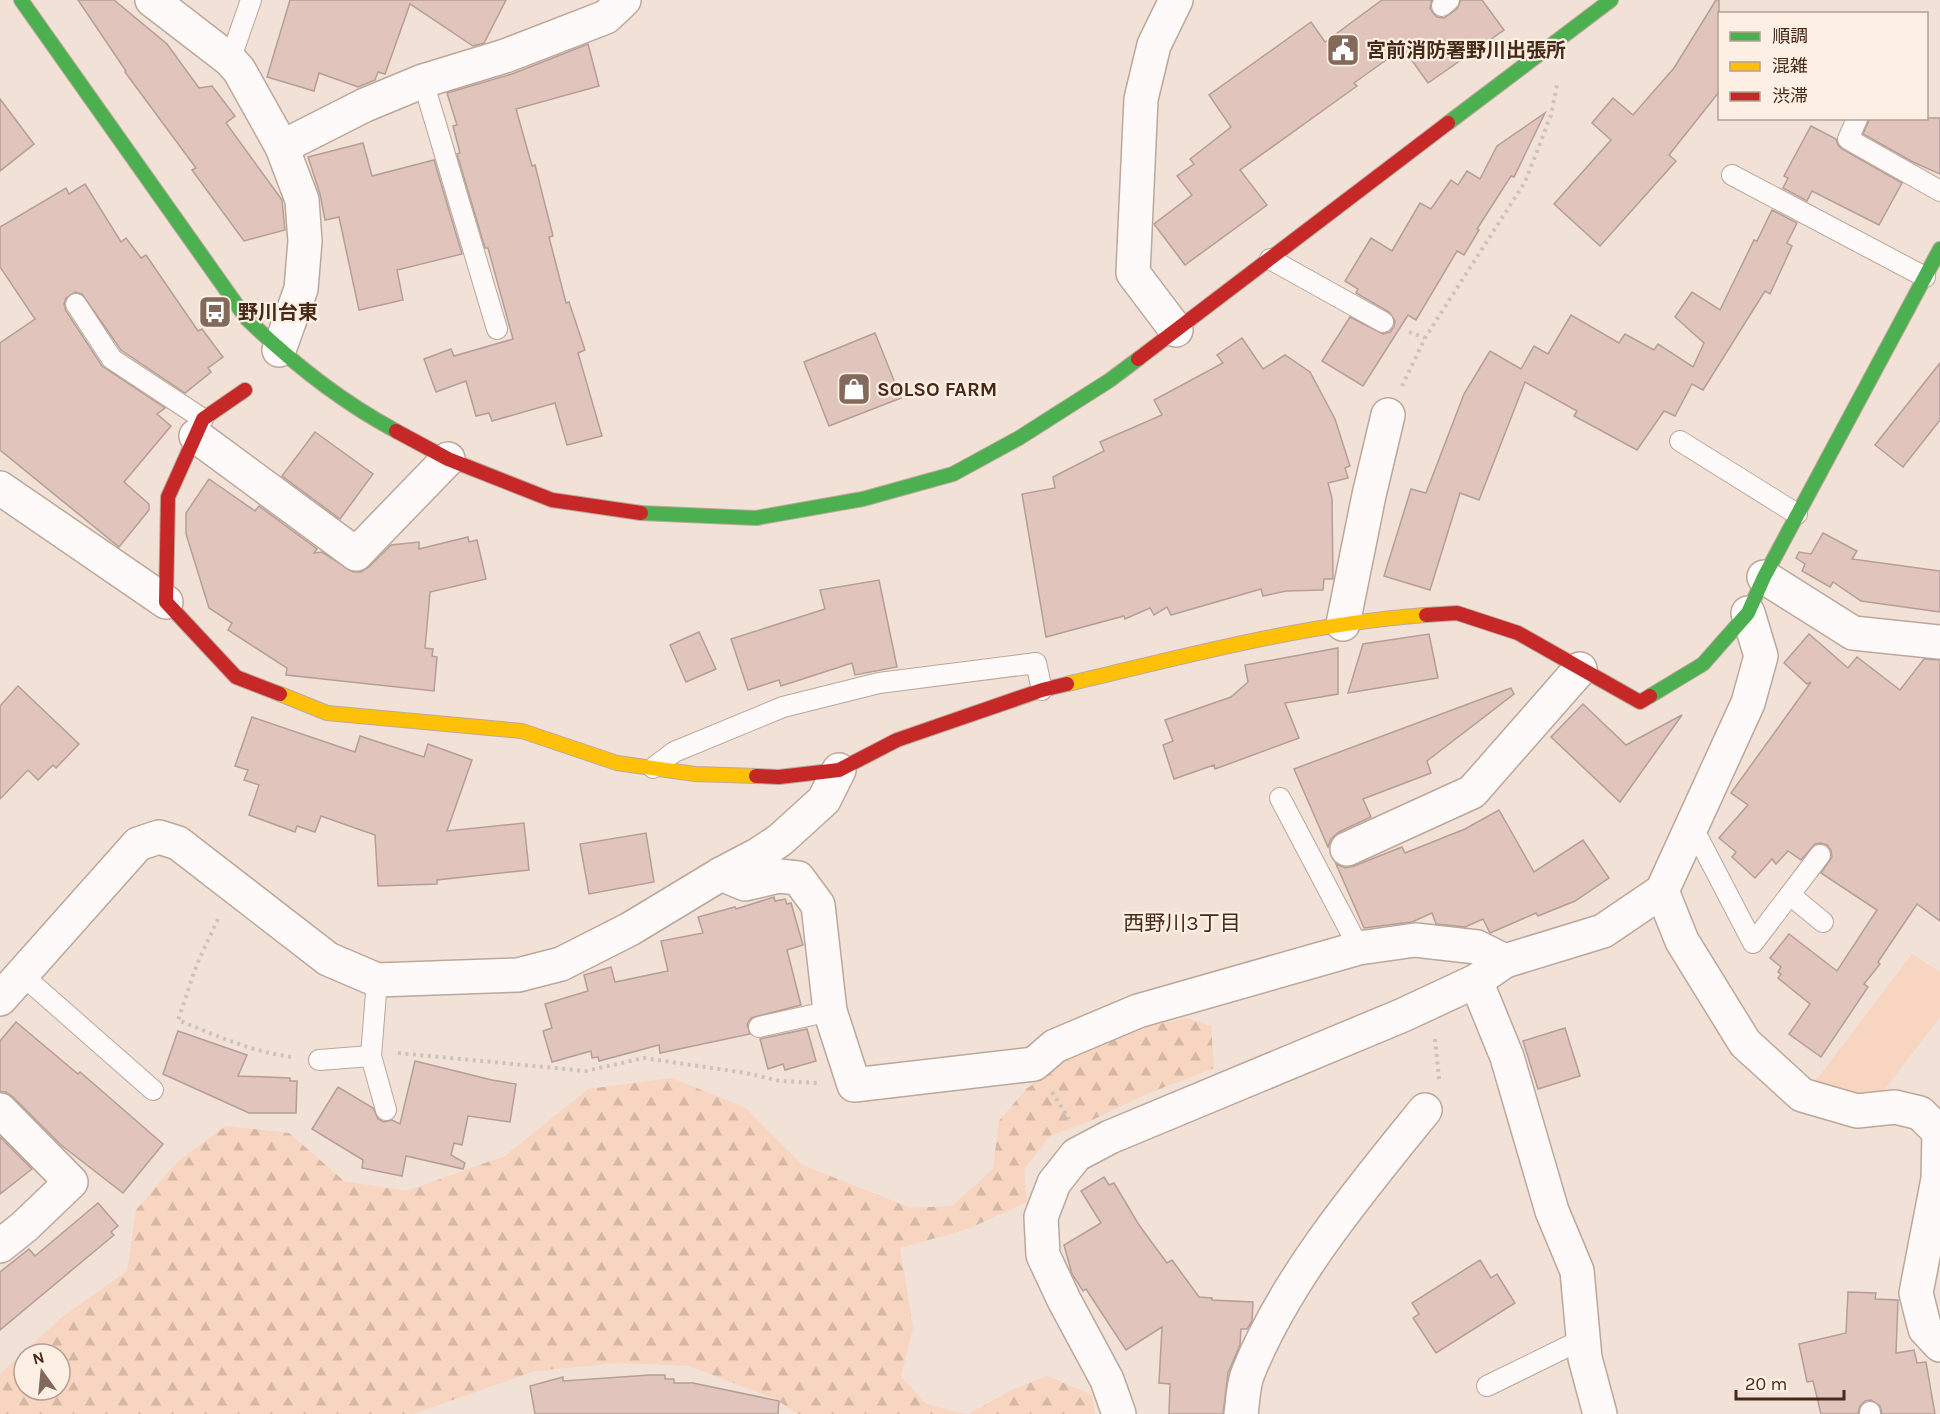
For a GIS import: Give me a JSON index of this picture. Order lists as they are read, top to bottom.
{
  "districts": ["西野川3丁目"],
  "places": {
    "public building": ["宮前消防署野川出張所"],
    "bus stop": ["野川台東"],
    "shop": ["SOLSO FARM"]
  },
  "legend": ["順調", "混雑", "渋滞"],
  "scale_bar": "20 m",
  "north": "top"
}
